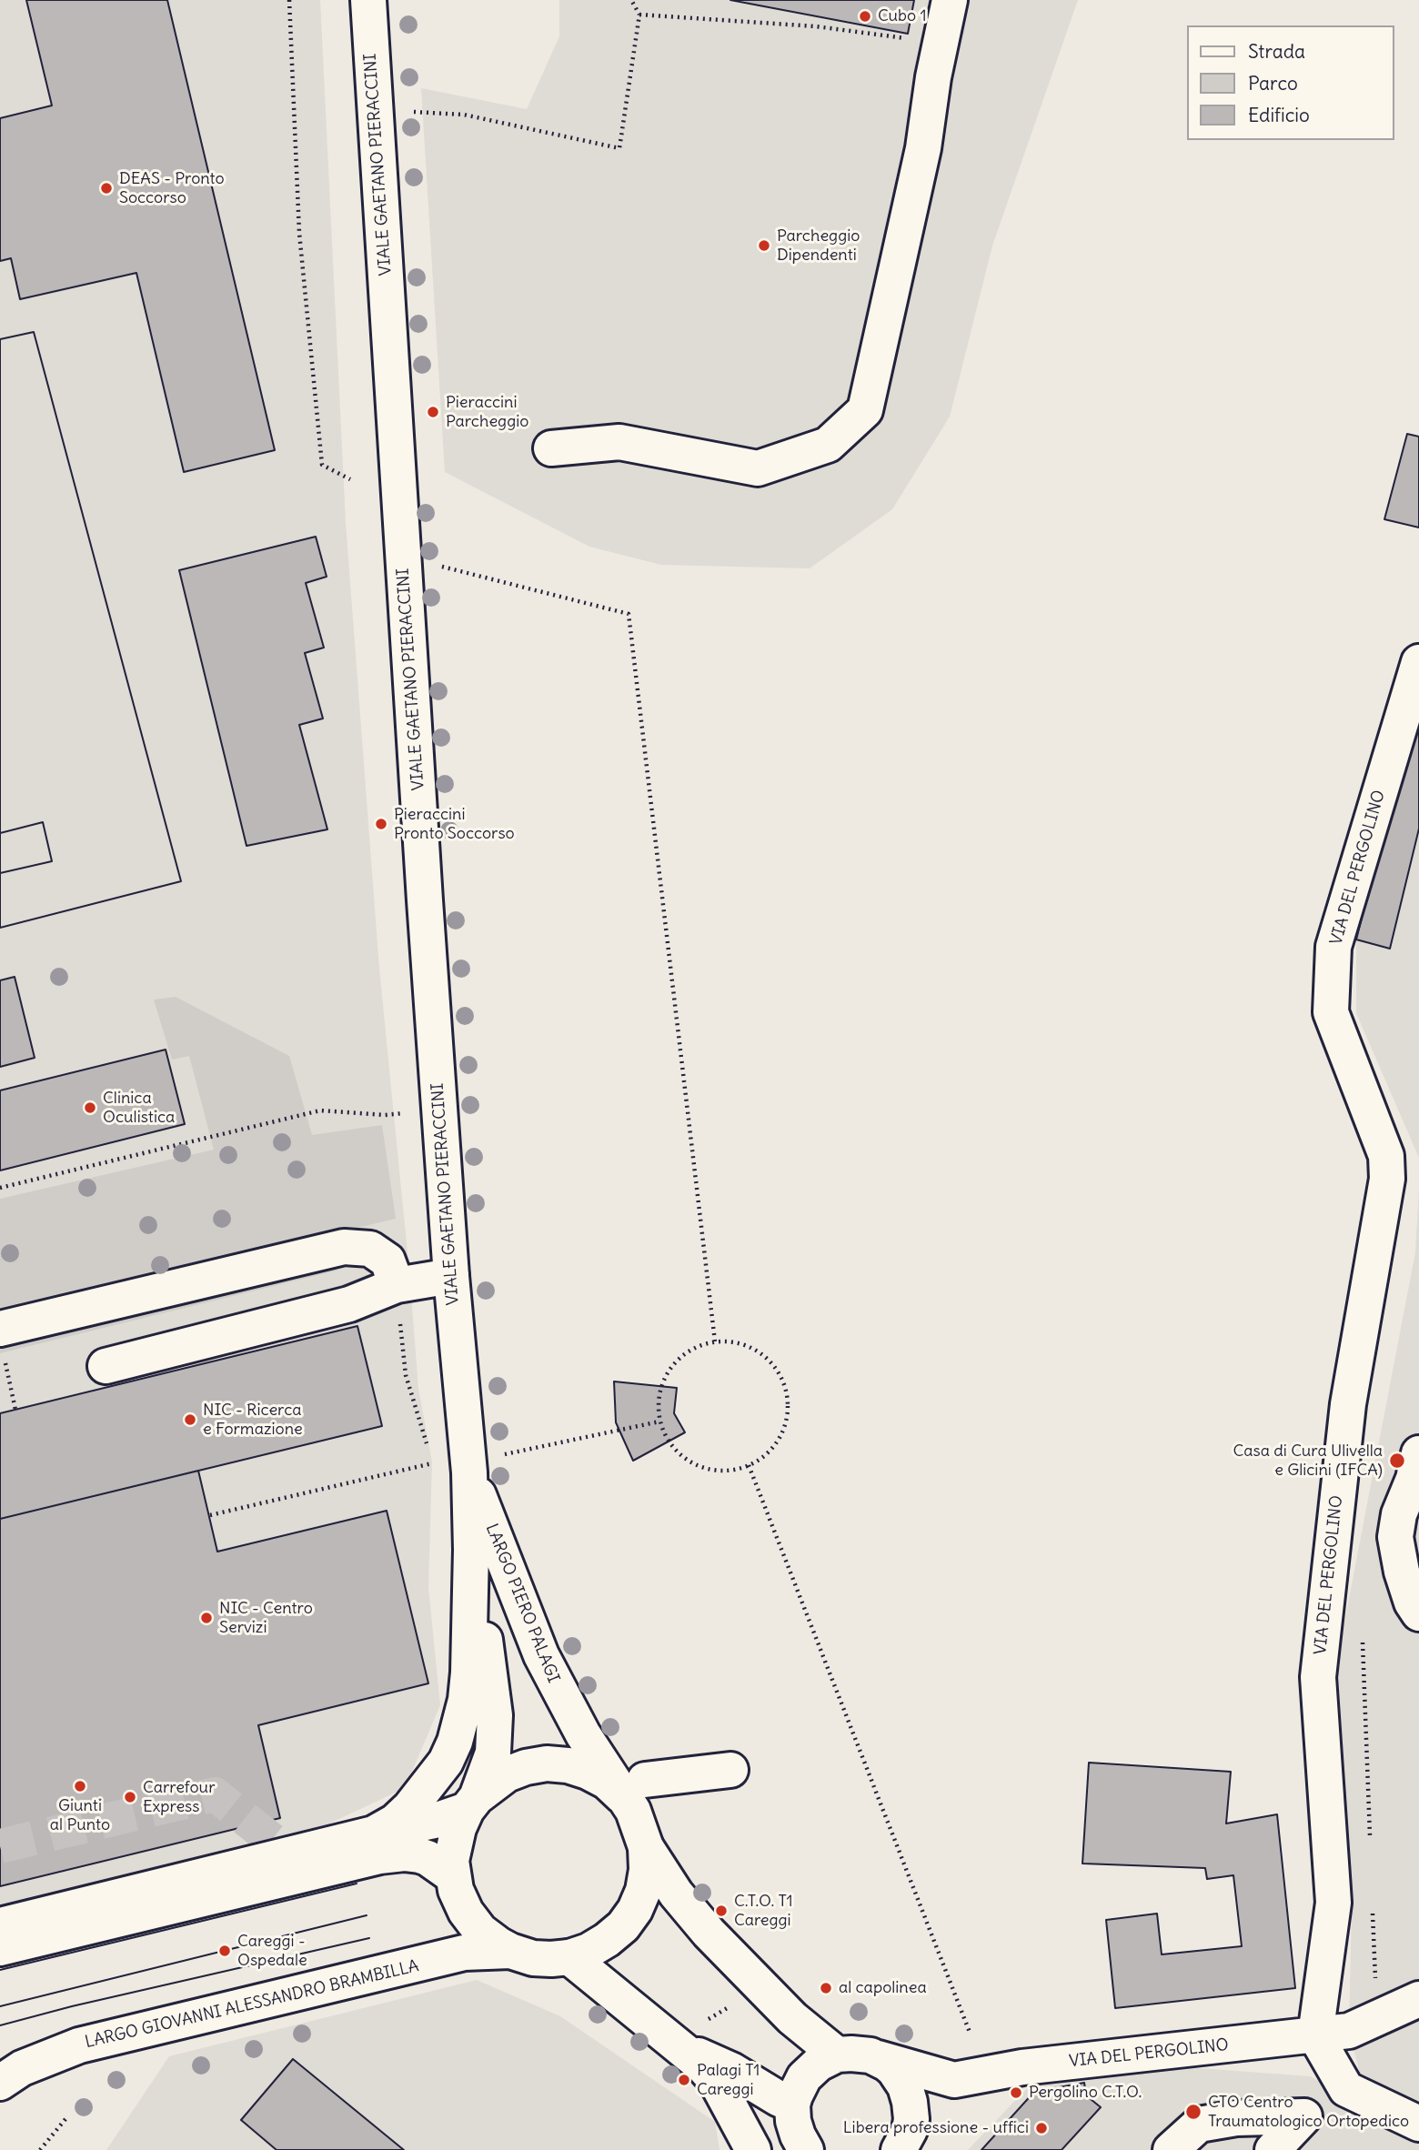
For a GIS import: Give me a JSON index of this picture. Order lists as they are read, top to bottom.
{
  "streets": {
    "main road": [
      "VIALE GAETANO PIERACCINI",
      "VIA DEL PERGOLINO",
      "LARGO PIERO PALAGI",
      "LARGO GIOVANNI ALESSANDRO BRAMBILLA"
    ]
  },
  "crossings": [
    ["VIALE GAETANO PIERACCINI", "LARGO PIERO PALAGI"],
    ["LARGO PIERO PALAGI", "LARGO GIOVANNI ALESSANDRO BRAMBILLA"]
  ],
  "places": [
    "Cubo 1",
    "DEAS - Pronto Soccorso",
    "Parcheggio Dipendenti",
    "Pieraccini Parcheggio",
    "Pieraccini Pronto Soccorso",
    "Clinica Oculistica",
    "NIC - Ricerca e Formazione",
    "Casa di Cura Ulivella e Glicini (IFCA)",
    "NIC - Centro Servizi",
    "Giunti al Punto",
    "Carrefour Express",
    "C.T.O. T1 Careggi",
    "Careggi - Ospedale",
    "al capolinea",
    "Palagi T1 Careggi",
    "Pergolino C.T.O.",
    "CTO Centro Traumatologico Ortopedico",
    "Libera professione - uffici"
  ],
  "legend": ["Strada", "Parco", "Edificio"]
}
